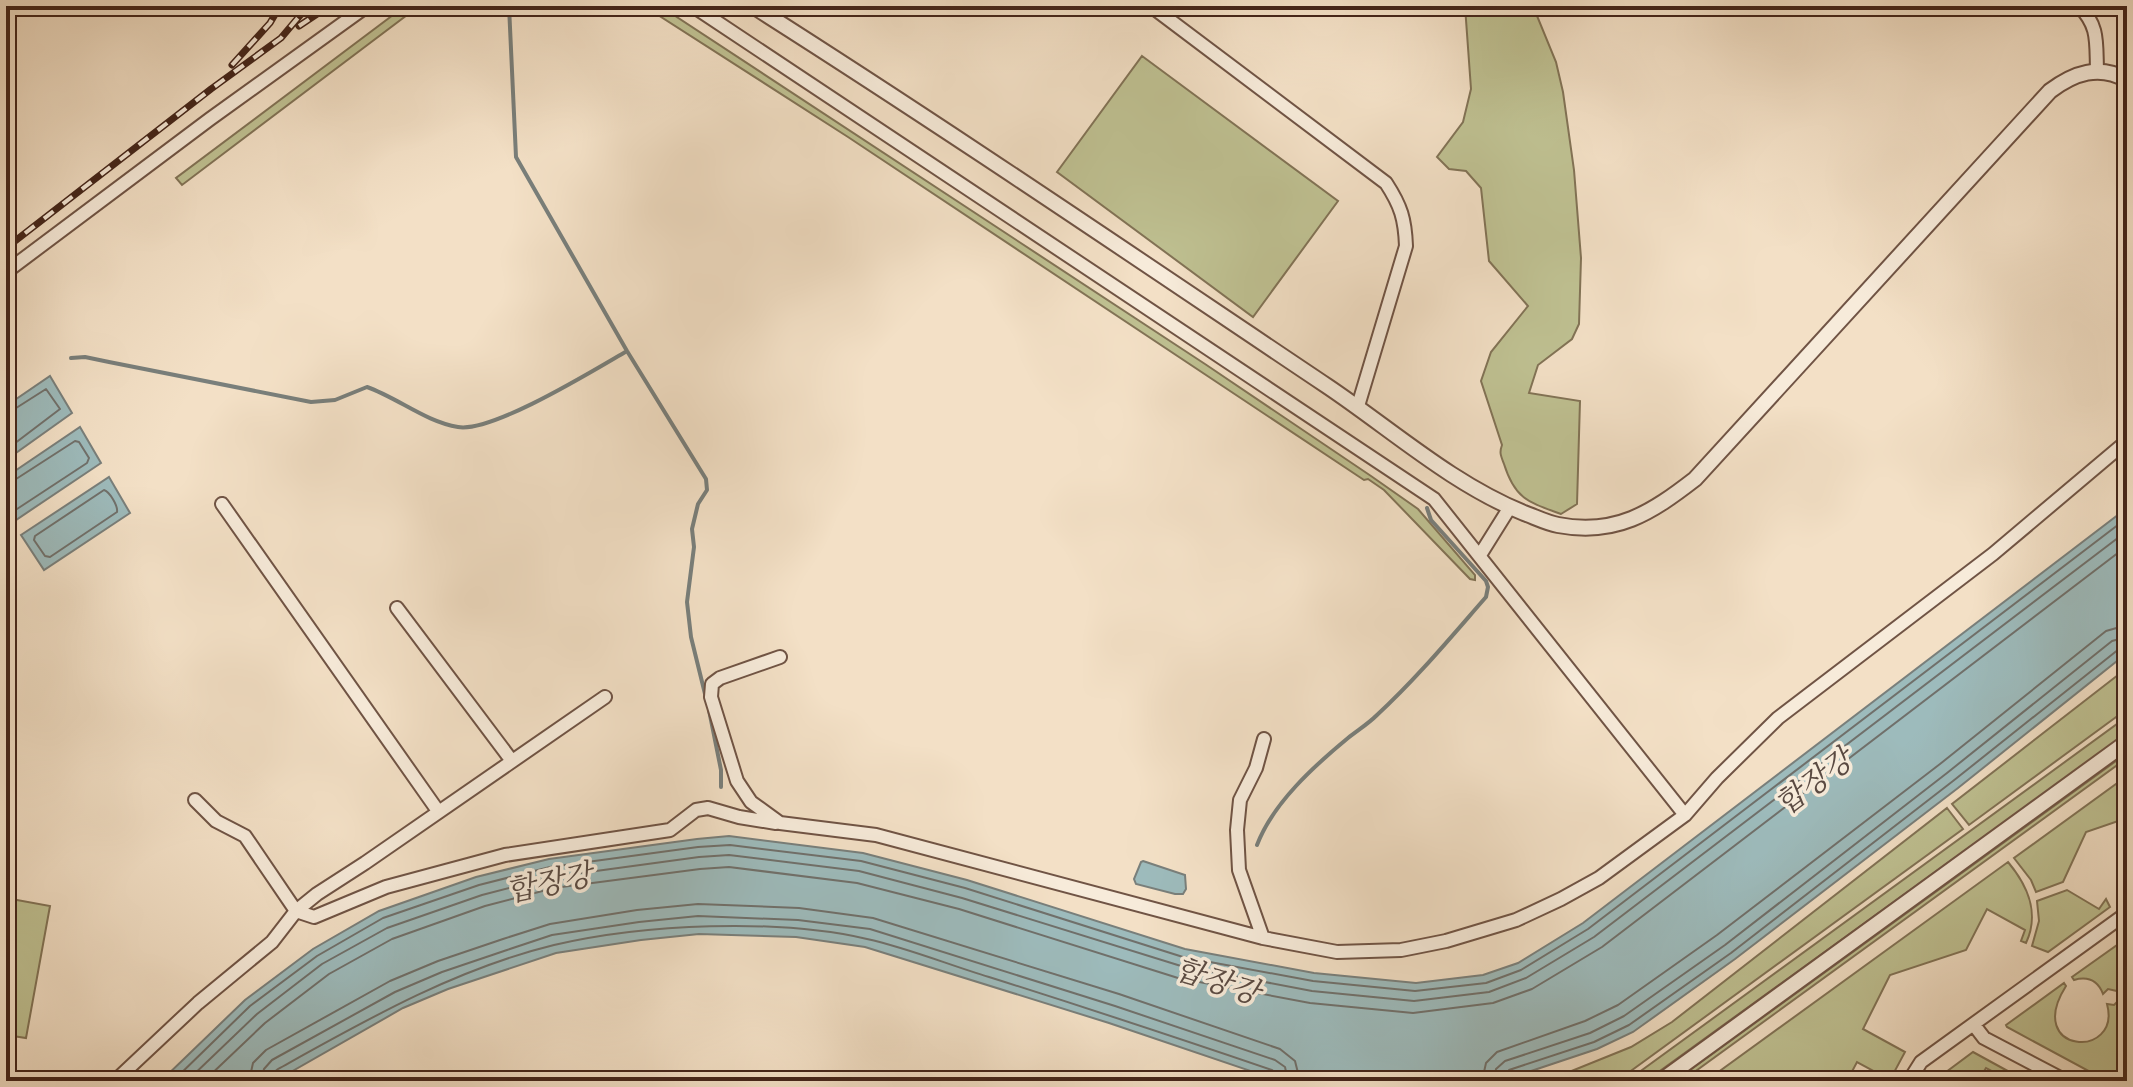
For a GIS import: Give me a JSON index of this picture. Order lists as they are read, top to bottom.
{
  "water": ["합장강"]
}
